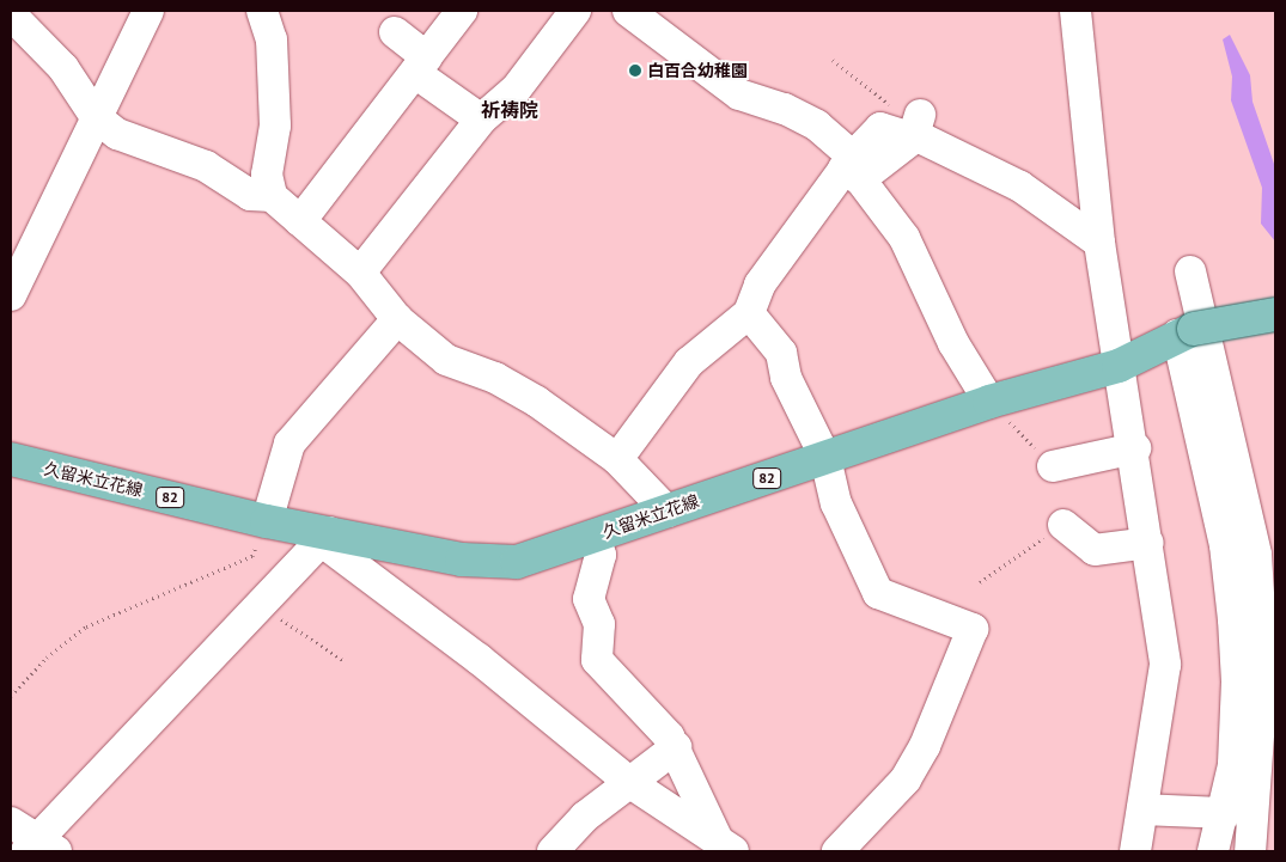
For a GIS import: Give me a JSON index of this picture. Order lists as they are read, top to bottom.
{
  "streets": {
    "main road": ["82", "久留米立花線"]
  },
  "districts": ["祈祷院"],
  "places": ["白百合幼稚園"]
}
